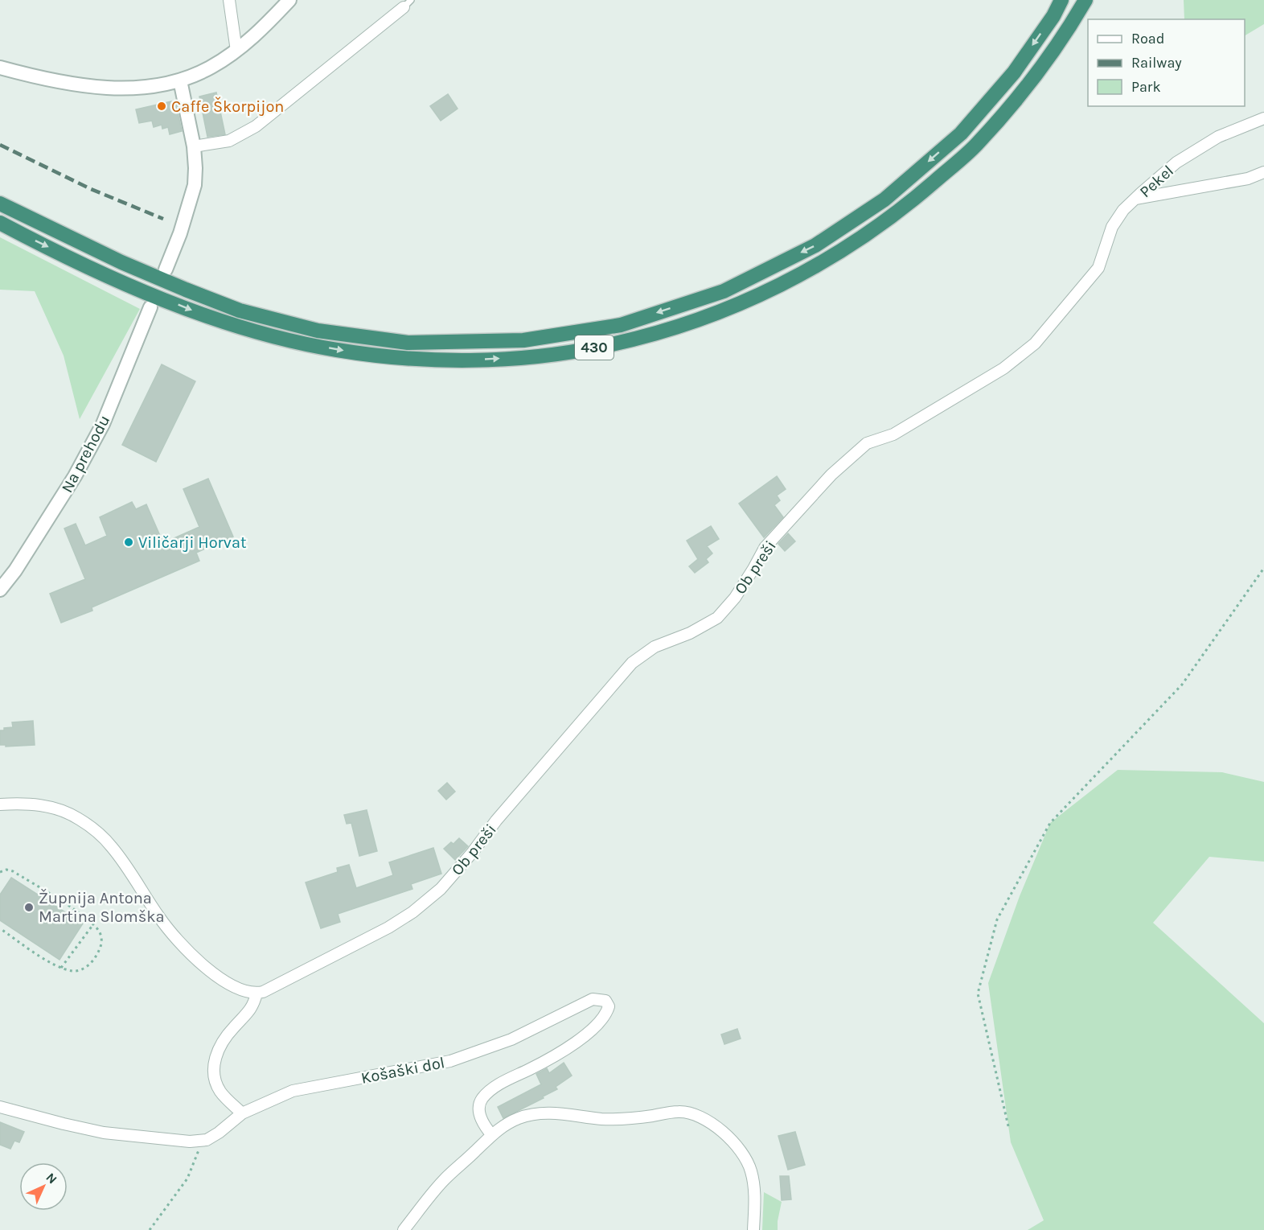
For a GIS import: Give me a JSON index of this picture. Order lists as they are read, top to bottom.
{
  "streets": {
    "highway": ["430"],
    "street": [
      "Pekel",
      "Na prehodu",
      "Ob preši",
      "Košaški dol"
    ]
  },
  "crossings": [
    ["Pekel", "Ob preši"]
  ],
  "places": ["Caffe Škorpijon", "Viličarji Horvat", "Župnija Antona Martina Slomška"],
  "legend": ["Road", "Railway", "Park"],
  "north": "top right"
}
